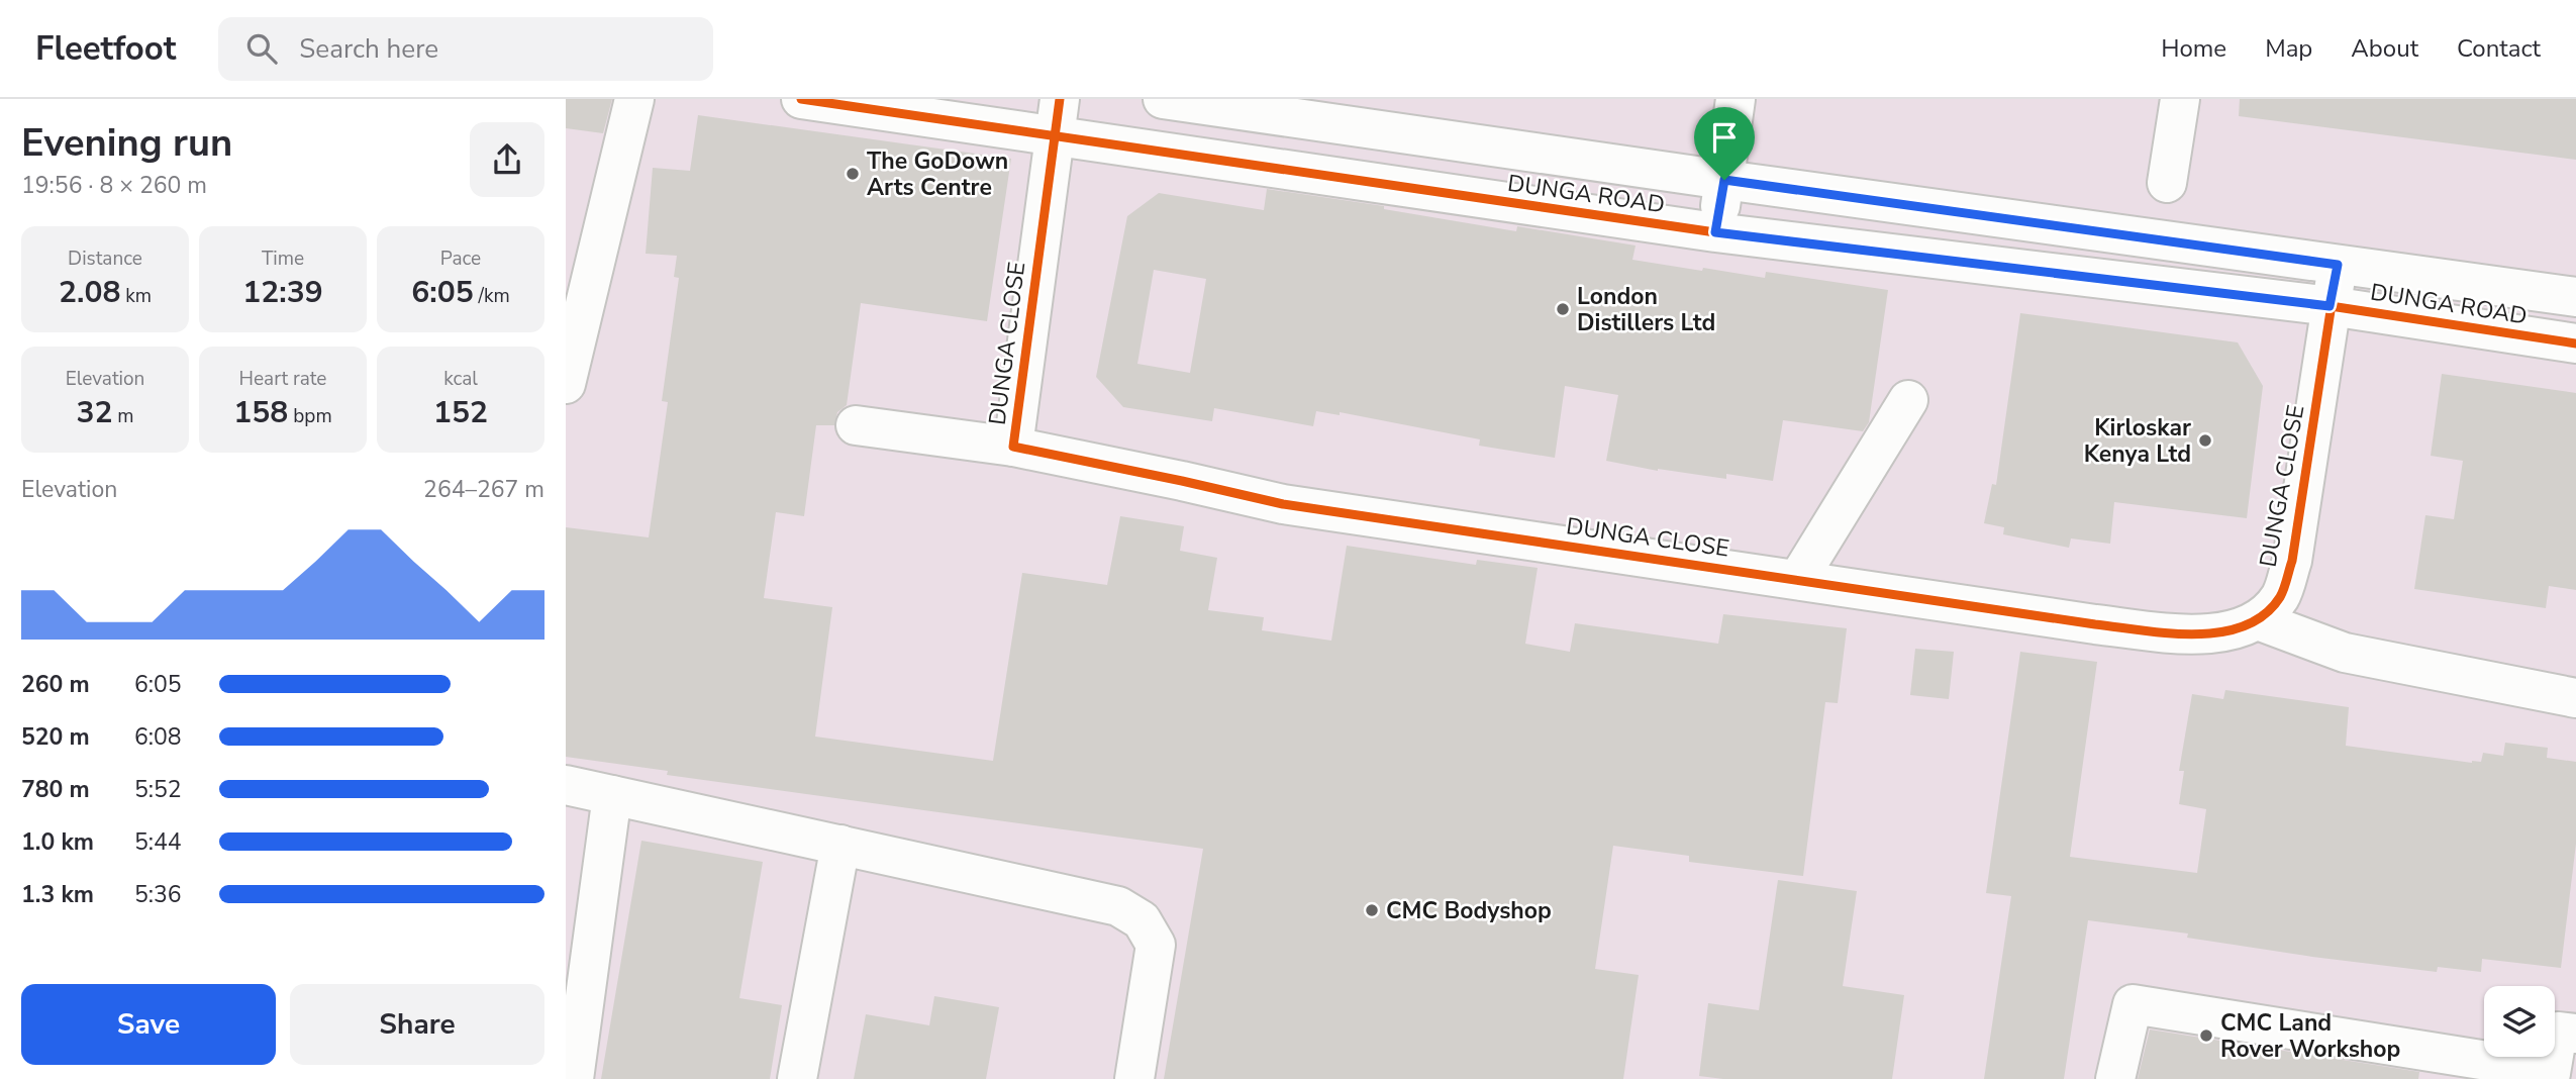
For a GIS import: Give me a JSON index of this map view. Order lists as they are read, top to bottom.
{
  "streets": {
    "street": ["DUNGA ROAD", "DUNGA CLOSE"]
  },
  "crossings": [
    ["DUNGA ROAD", "DUNGA CLOSE"]
  ],
  "places": [
    "The GoDown Arts Centre",
    "London Distillers Ltd",
    "Kirloskar Kenya Ltd",
    "CMC Bodyshop",
    "CMC Land Rover Workshop"
  ],
  "page": {
    "header": "Fleetfoot",
    "search": "Search here",
    "nav": [
      "Home",
      "Map",
      "About",
      "Contact"
    ],
    "heading": ["Evening run", "19:56 · 8 × 260 m"],
    "stats": [
      ["Distance", "2.08 km"],
      ["Time", "12:39"],
      ["Pace", "6:05 /km"],
      ["Elevation", "32 m"],
      ["Heart rate", "158 bpm"],
      ["kcal", "152"]
    ],
    "chart": ["Elevation", "264–267 m"],
    "list": [
      {
        "name": "260 m",
        "note": "6:05"
      },
      {
        "name": "520 m",
        "note": "6:08"
      },
      {
        "name": "780 m",
        "note": "5:52"
      },
      {
        "name": "1.0 km",
        "note": "5:44"
      },
      {
        "name": "1.3 km",
        "note": "5:36"
      }
    ],
    "buttons": ["Save", "Share"]
  }
}
